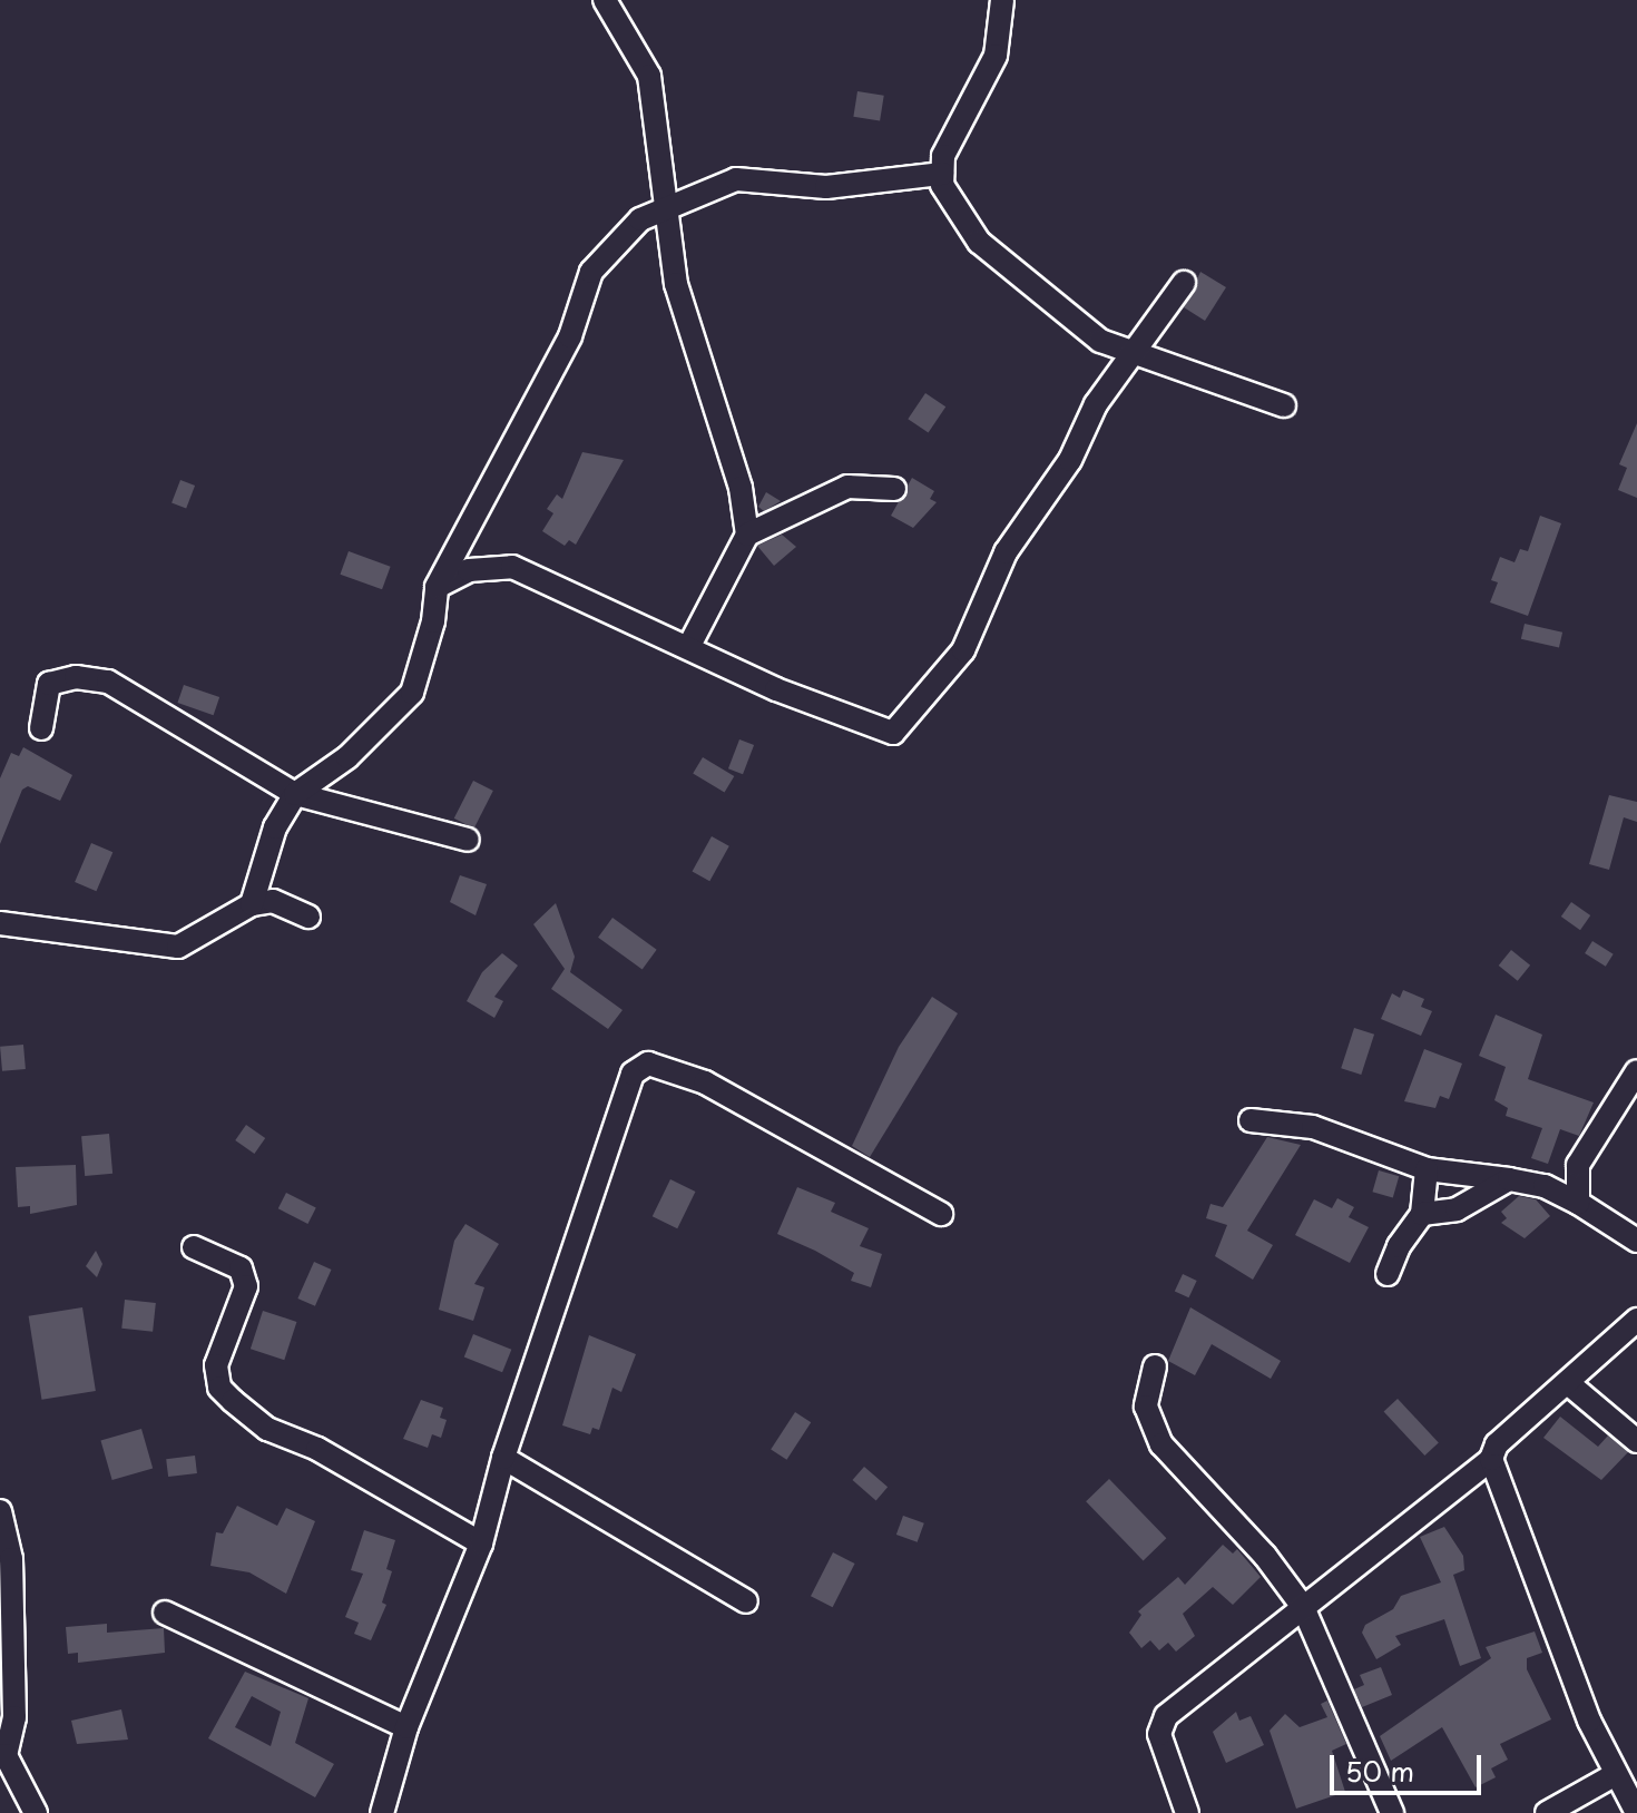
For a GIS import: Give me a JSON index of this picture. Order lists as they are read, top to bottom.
{
  "scale_bar": "50 m"
}
